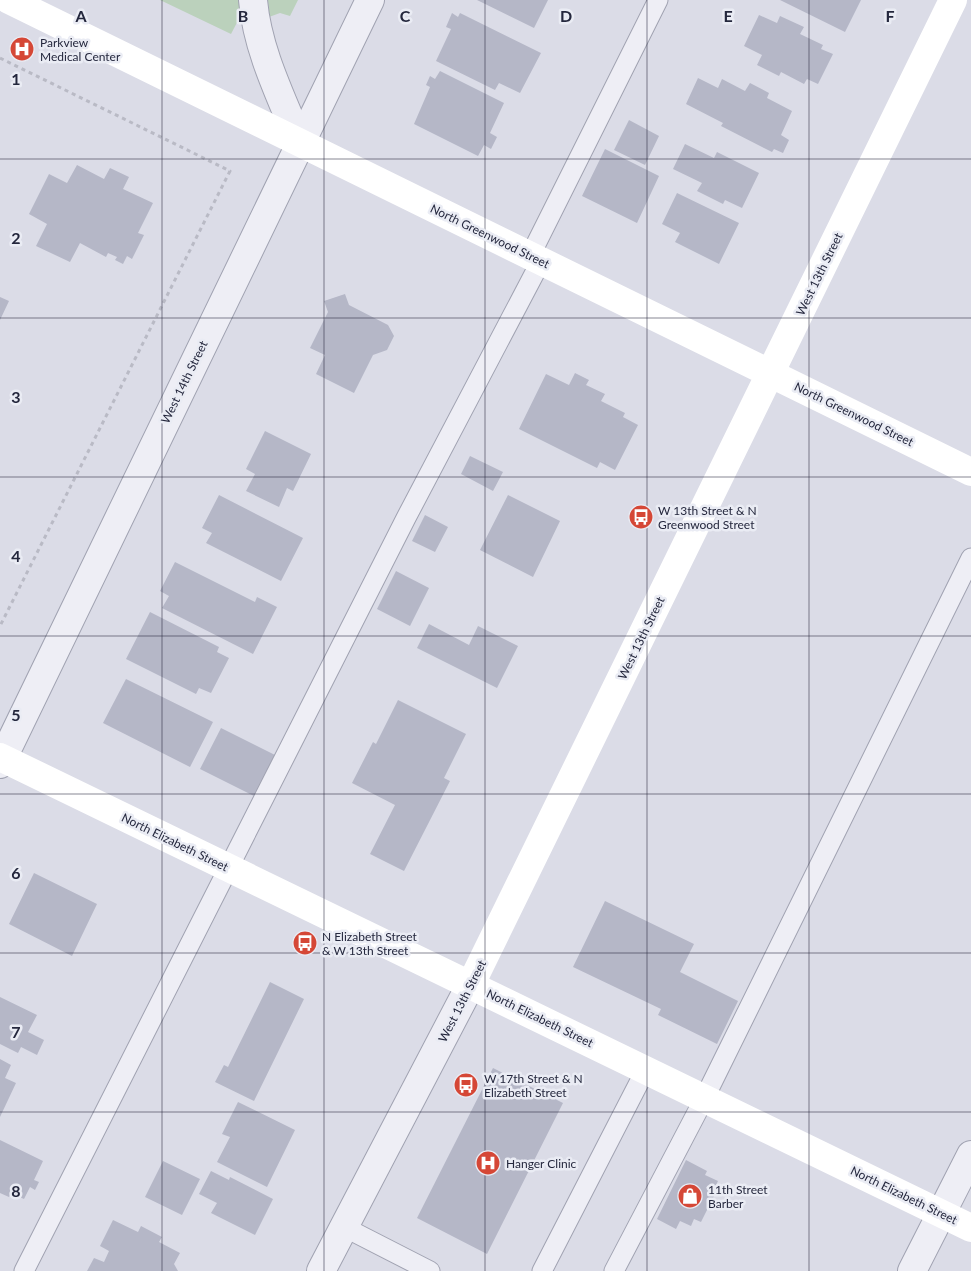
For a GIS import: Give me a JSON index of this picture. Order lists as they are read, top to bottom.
{
  "streets": {
    "main road": ["North Greenwood Street", "West 13th Street", "North Elizabeth Street"],
    "street": ["West 14th Street"]
  },
  "crossings": [
    ["North Greenwood Street", "West 13th Street"],
    ["North Greenwood Street", "West 14th Street"],
    ["West 13th Street", "North Elizabeth Street"],
    ["West 14th Street", "North Elizabeth Street"]
  ],
  "places": {
    "hospital": ["Parkview Medical Center", "Hanger Clinic"],
    "bus stop": ["W 13th Street & N Greenwood Street", "N Elizabeth Street & W 13th Street", "W 17th Street & N Elizabeth Street"],
    "shop": ["11th Street Barber"]
  },
  "grid": {
    "columns": [
      "A",
      "B",
      "C",
      "D",
      "E",
      "F"
    ],
    "rows": [
      "1",
      "2",
      "3",
      "4",
      "5",
      "6",
      "7",
      "8"
    ]
  }
}
